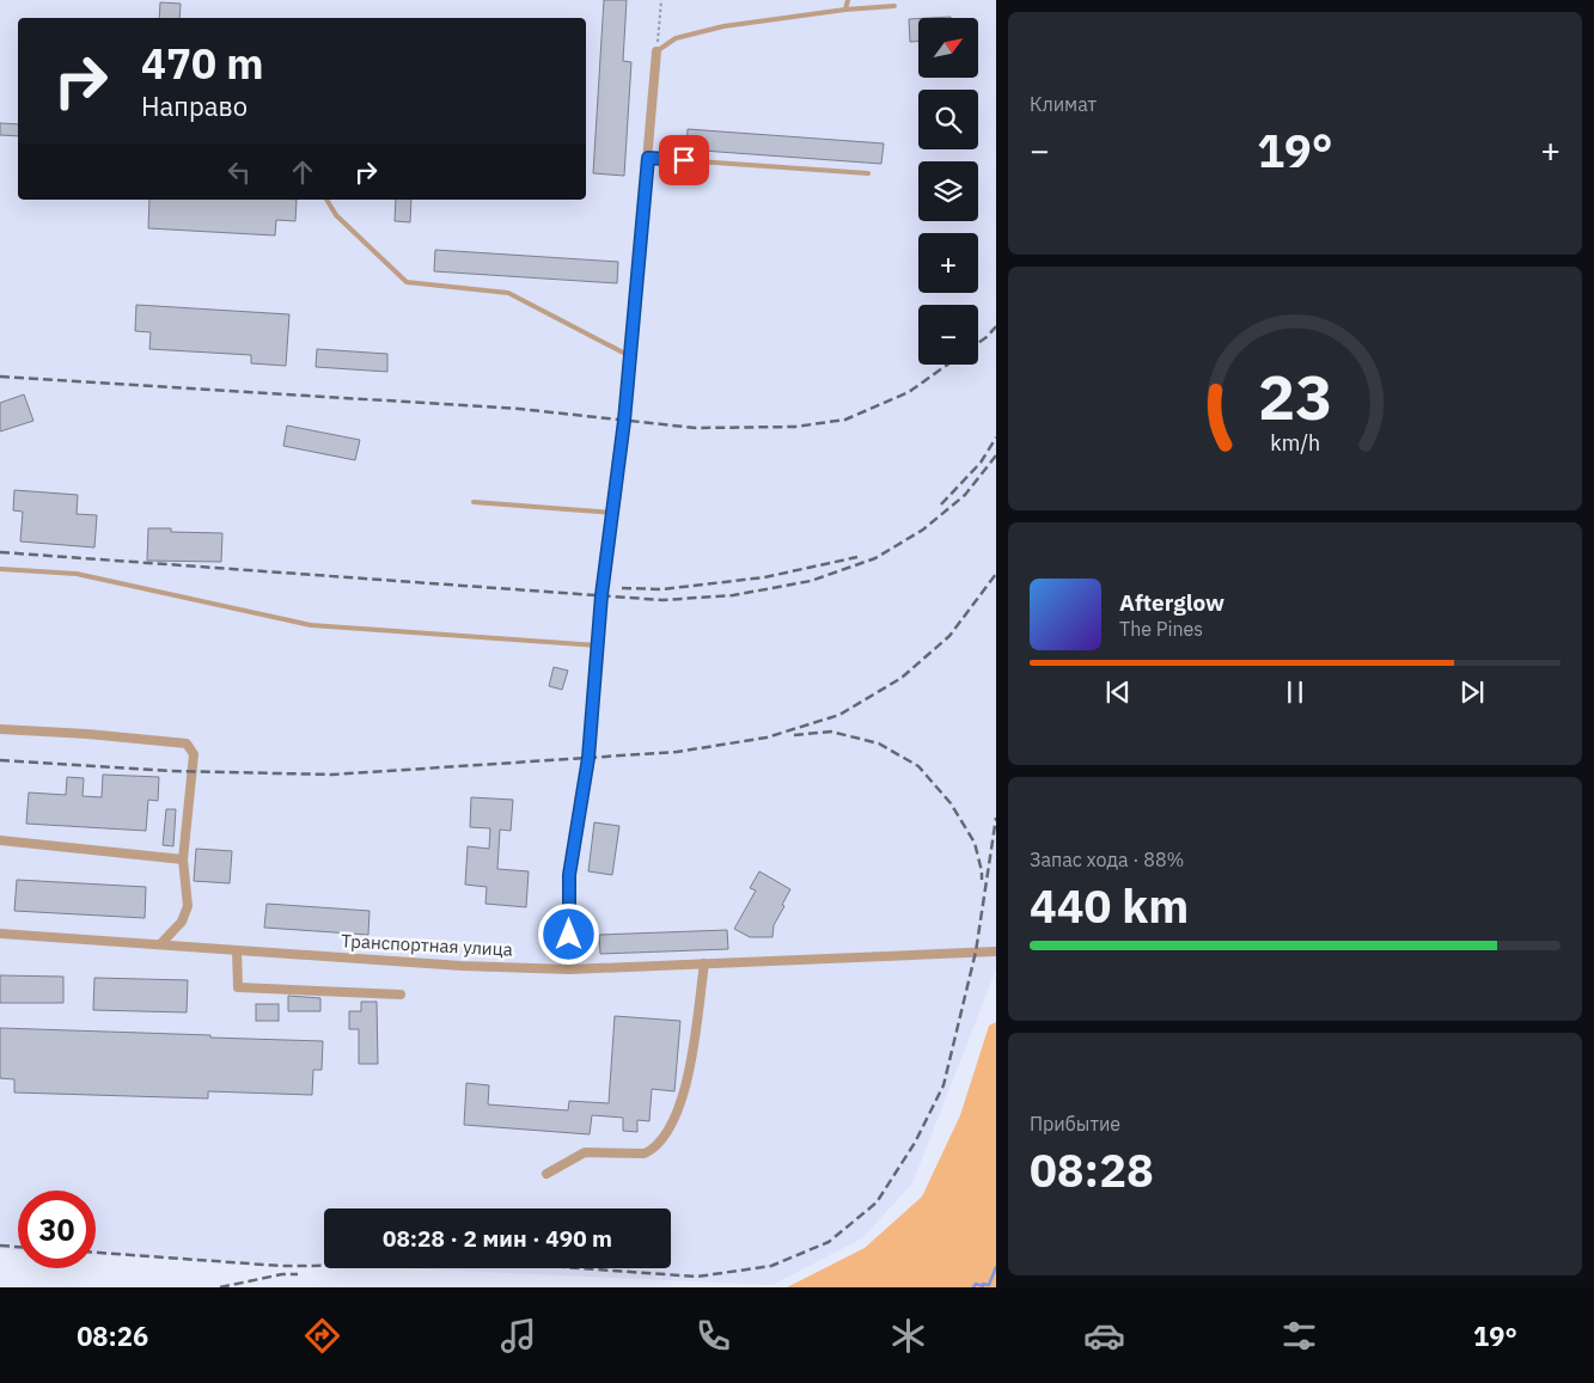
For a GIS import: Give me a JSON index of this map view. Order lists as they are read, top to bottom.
{
  "streets": {
    "street": ["Транспортная улица"]
  },
  "north": "top right",
  "page": {
    "tile": [
      "Климат",
      ["Запас хода · 88%", "440 km"],
      ["Прибытие", "08:28"]
    ],
    "map_buttons": ["+", "−"],
    "turn": ["470 m", "Направо"],
    "heat": ["−", "19°", "+"],
    "song": ["Afterglow", "The Pines"],
    "limit": "30",
    "trip": "08:28 · 2 мин · 490 m",
    "tabs": ["08:26", "19°"],
    "gauge": ["23", "km/h"]
  }
}
